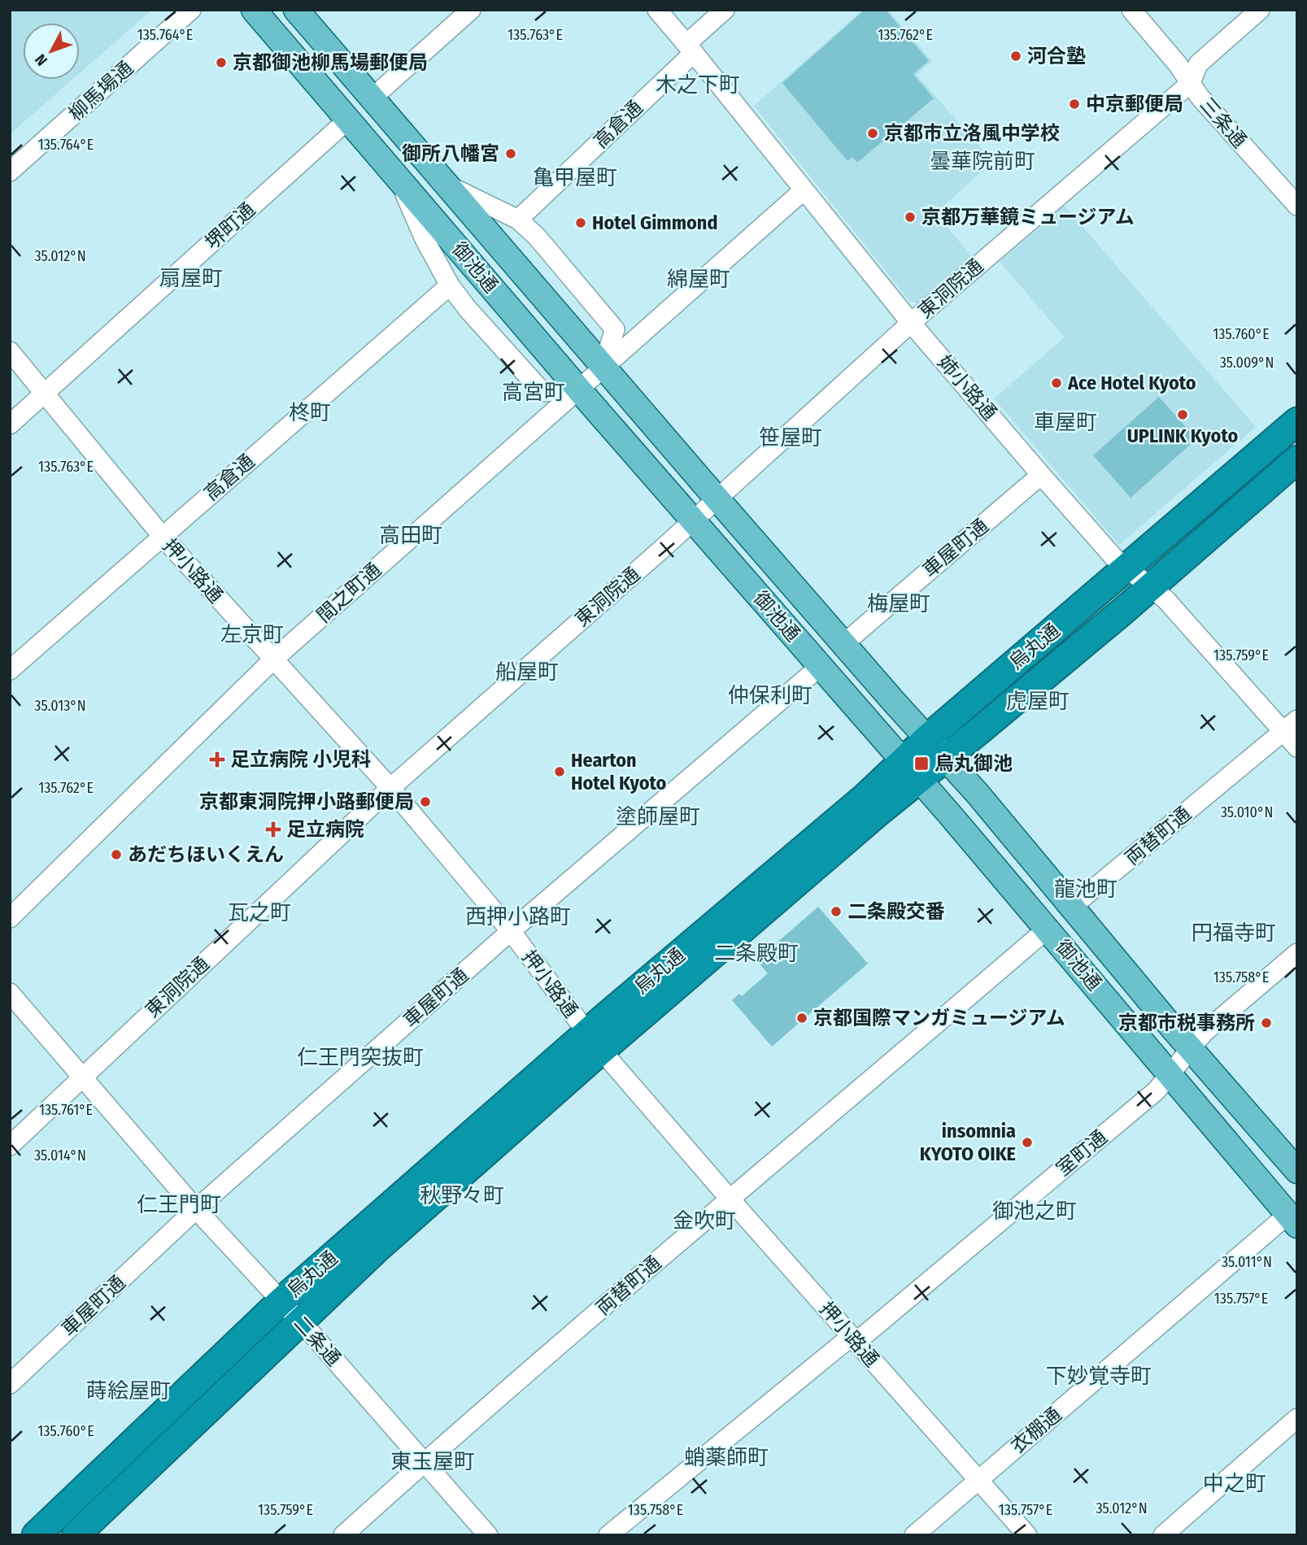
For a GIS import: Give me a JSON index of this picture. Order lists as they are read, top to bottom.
{
  "streets": {
    "highway": ["烏丸通"],
    "main road": ["御池通"],
    "street": [
      "柳馬場通",
      "三条通",
      "高倉通",
      "堺町通",
      "東洞院通",
      "姉小路通",
      "車屋町通",
      "押小路通",
      "間之町通",
      "両替町通",
      "室町通",
      "二条通",
      "衣棚通"
    ]
  },
  "crossings": [
    ["三条通", "東洞院通"],
    ["高倉通", "姉小路通"],
    ["高倉通", "押小路通"],
    ["堺町通", "御池通"],
    ["堺町通", "押小路通"],
    ["御池通", "東洞院通"],
    ["御池通", "車屋町通"],
    ["御池通", "間之町通"],
    ["御池通", "烏丸通"],
    ["御池通", "両替町通"],
    ["御池通", "室町通"],
    ["御池通", "衣棚通"],
    ["東洞院通", "姉小路通"],
    ["東洞院通", "押小路通"],
    ["東洞院通", "二条通"],
    ["姉小路通", "車屋町通"],
    ["姉小路通", "間之町通"],
    ["姉小路通", "烏丸通"],
    ["姉小路通", "両替町通"],
    ["車屋町通", "押小路通"],
    ["車屋町通", "二条通"],
    ["押小路通", "間之町通"],
    ["押小路通", "烏丸通"],
    ["押小路通", "両替町通"],
    ["押小路通", "室町通"],
    ["押小路通", "衣棚通"],
    ["烏丸通", "二条通"],
    ["両替町通", "二条通"]
  ],
  "districts": [
    "木之下町",
    "曇華院前町",
    "亀甲屋町",
    "扇屋町",
    "綿屋町",
    "高宮町",
    "柊町",
    "車屋町",
    "笹屋町",
    "高田町",
    "梅屋町",
    "左京町",
    "船屋町",
    "仲保利町",
    "虎屋町",
    "塗師屋町",
    "龍池町",
    "瓦之町",
    "西押小路町",
    "円福寺町",
    "二条殿町",
    "仁王門突抜町",
    "秋野々町",
    "仁王門町",
    "御池之町",
    "金吹町",
    "下妙覚寺町",
    "蒔絵屋町",
    "蛸薬師町",
    "東玉屋町",
    "中之町"
  ],
  "places": {
    "other": [
      "河合塾",
      "京都御池柳馬場郵便局",
      "中京郵便局",
      "京都市立洛風中学校",
      "御所八幡宮",
      "京都万華鏡ミュージアム",
      "Hotel Gimmond",
      "Ace Hotel Kyoto",
      "UPLINK Kyoto",
      "Hearton Hotel Kyoto",
      "京都東洞院押小路郵便局",
      "あだちほいくえん",
      "二条殿交番",
      "京都国際マンガミュージアム",
      "京都市税事務所",
      "insomnia KYOTO OIKE"
    ],
    "health": ["足立病院 小児科", "足立病院"],
    "transit": ["烏丸御池"]
  },
  "north": "bottom left",
  "coordinates": [
    "135.764°E",
    "135.763°E",
    "135.762°E",
    "35.012°N",
    "135.760°E",
    "35.009°N",
    "135.759°E",
    "35.013°N",
    "35.010°N",
    "135.758°E",
    "135.761°E",
    "35.014°N",
    "35.011°N",
    "135.757°E"
  ]
}
